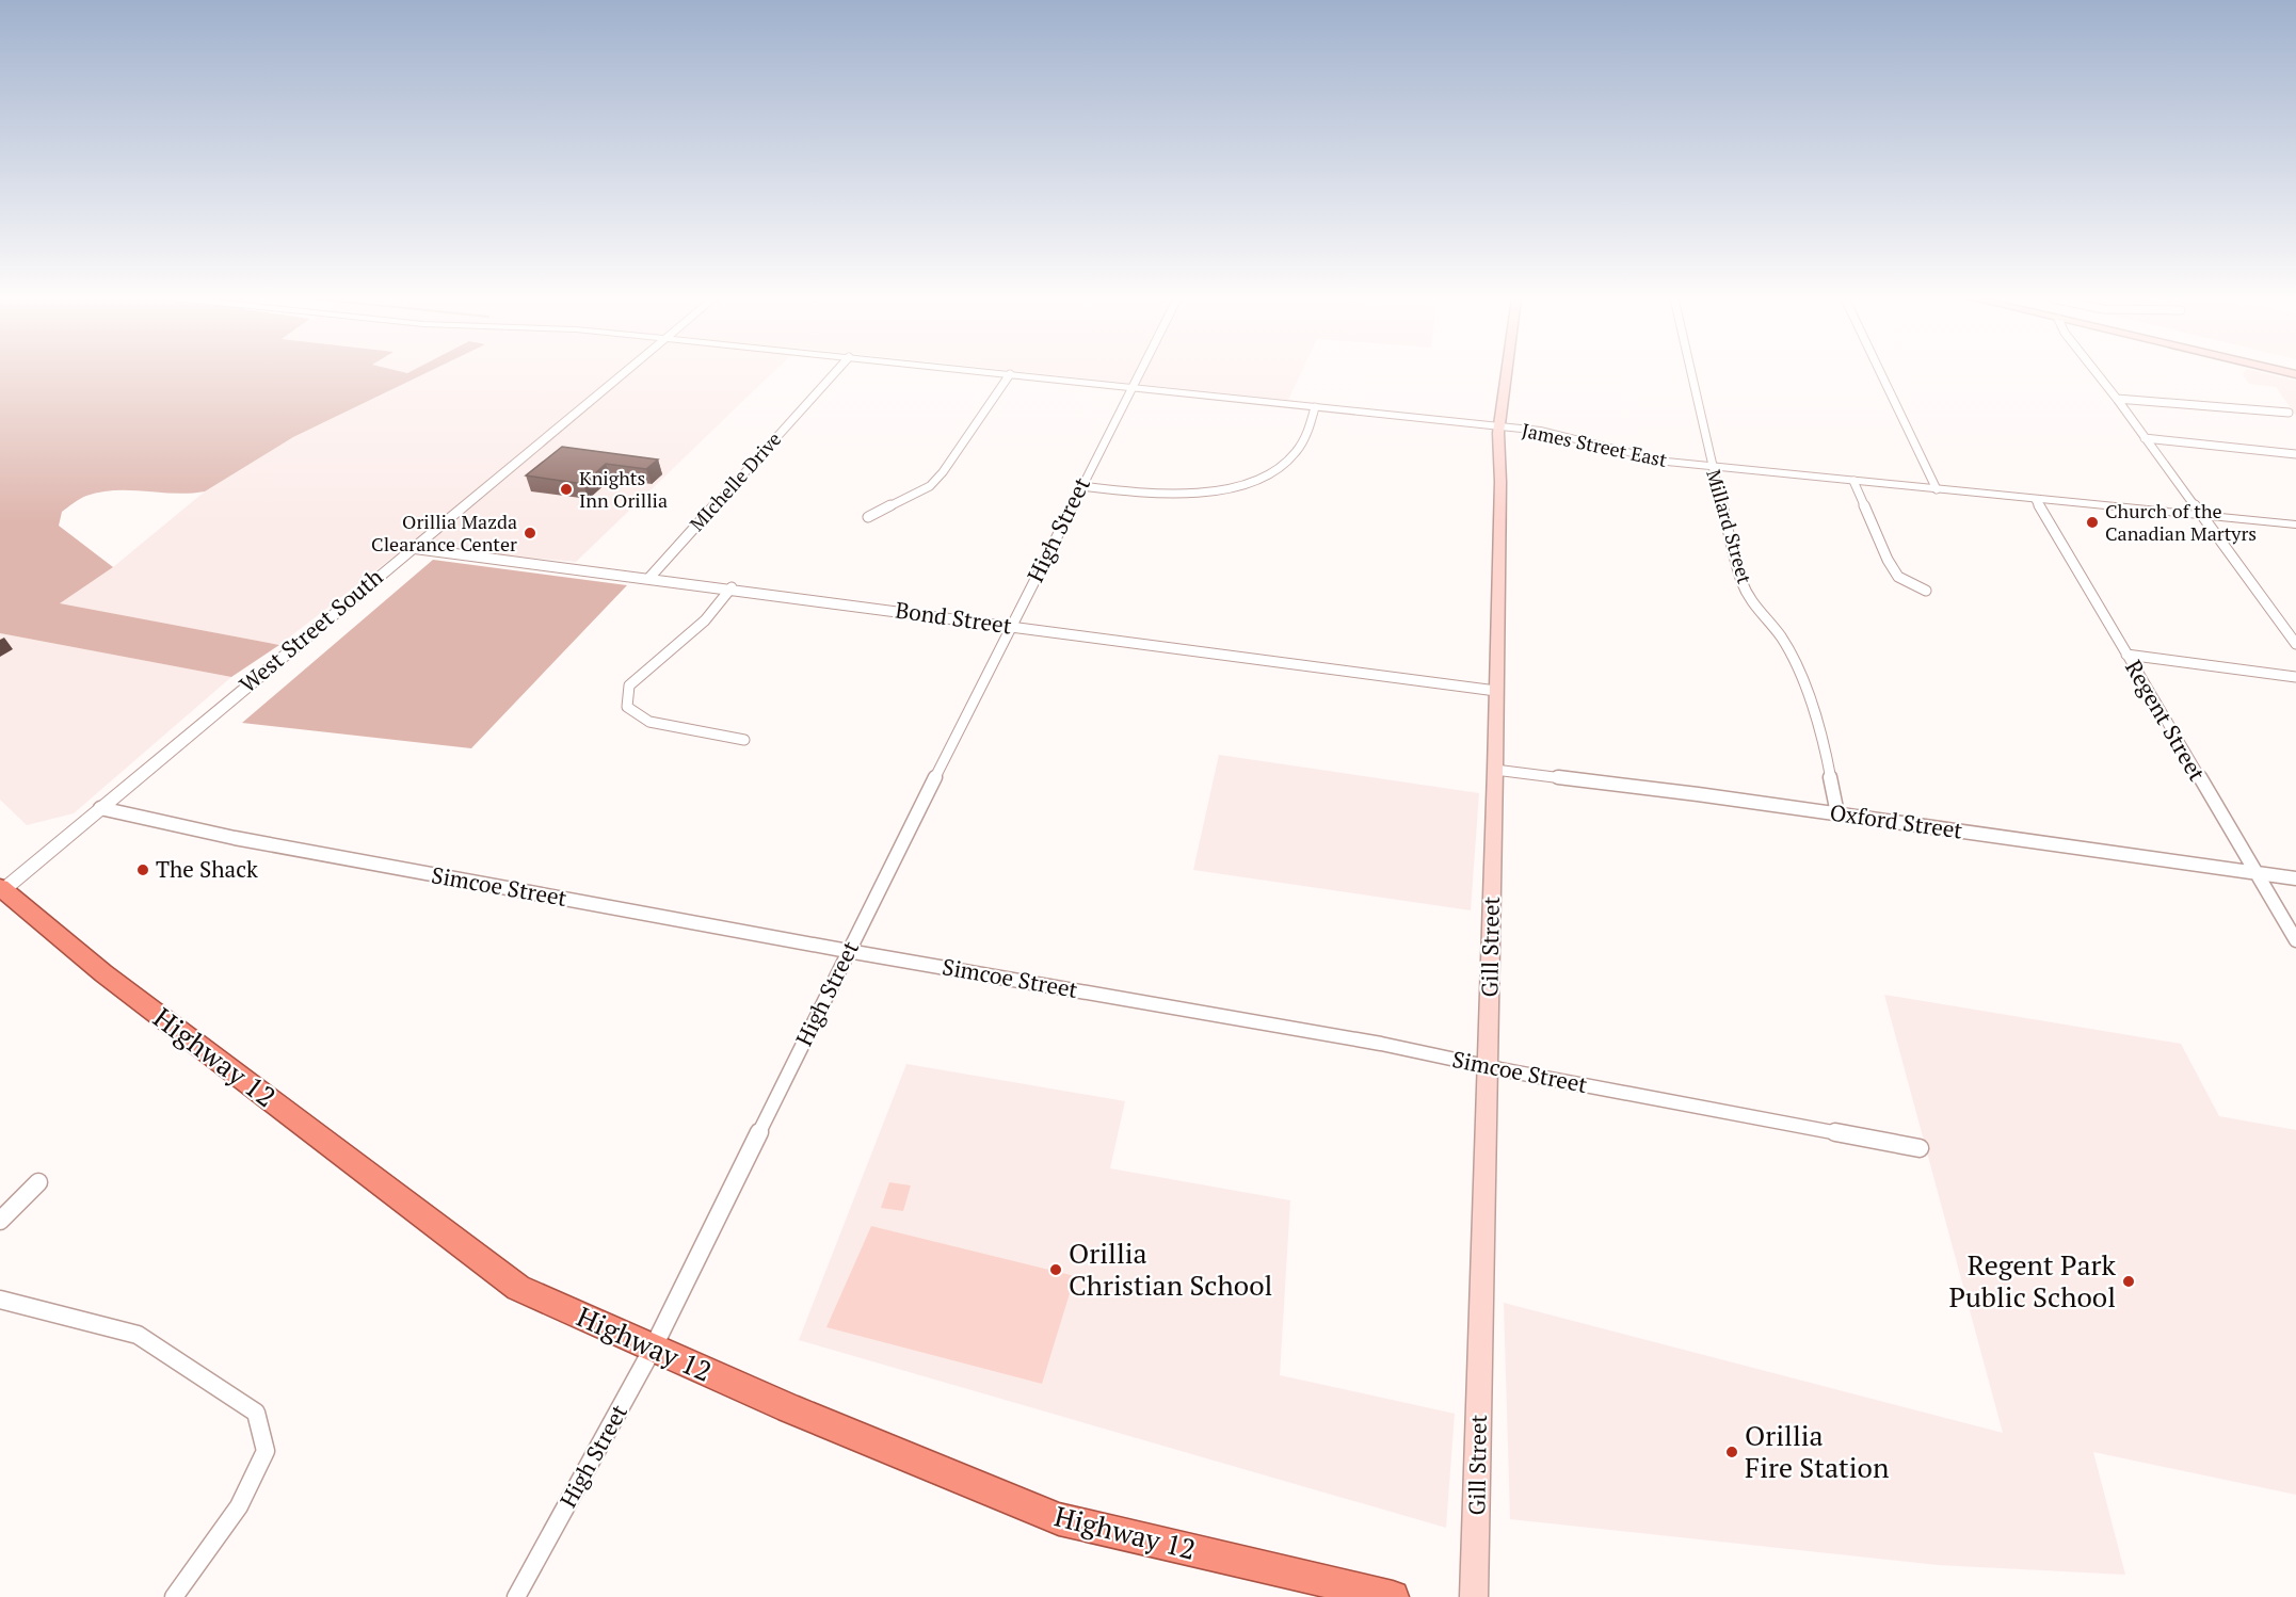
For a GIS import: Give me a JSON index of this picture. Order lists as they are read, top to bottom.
{
  "streets": {
    "highway": ["Highway 12"],
    "main road": ["Gill Street"],
    "street": [
      "James Street East",
      "MIchelle Drive",
      "Millard Street",
      "High Street",
      "Bond Street",
      "West Street South",
      "Regent Street",
      "Oxford Street",
      "Simcoe Street"
    ]
  },
  "crossings": [
    ["James Street East", "Millard Street"],
    ["James Street East", "High Street"],
    ["James Street East", "Regent Street"],
    ["James Street East", "Gill Street"],
    ["MIchelle Drive", "Bond Street"],
    ["Millard Street", "Oxford Street"],
    ["High Street", "Bond Street"],
    ["High Street", "Simcoe Street"],
    ["High Street", "Highway 12"],
    ["Bond Street", "West Street South"],
    ["Bond Street", "Gill Street"],
    ["West Street South", "Simcoe Street"],
    ["West Street South", "Highway 12"],
    ["Regent Street", "Oxford Street"],
    ["Oxford Street", "Gill Street"],
    ["Simcoe Street", "Gill Street"]
  ],
  "places": [
    "Knights Inn Orillia",
    "Church of the Canadian Martyrs",
    "Orillia Mazda Clearance Center",
    "The Shack",
    "Orillia Christian School",
    "Regent Park Public School",
    "Orillia Fire Station"
  ]
}
